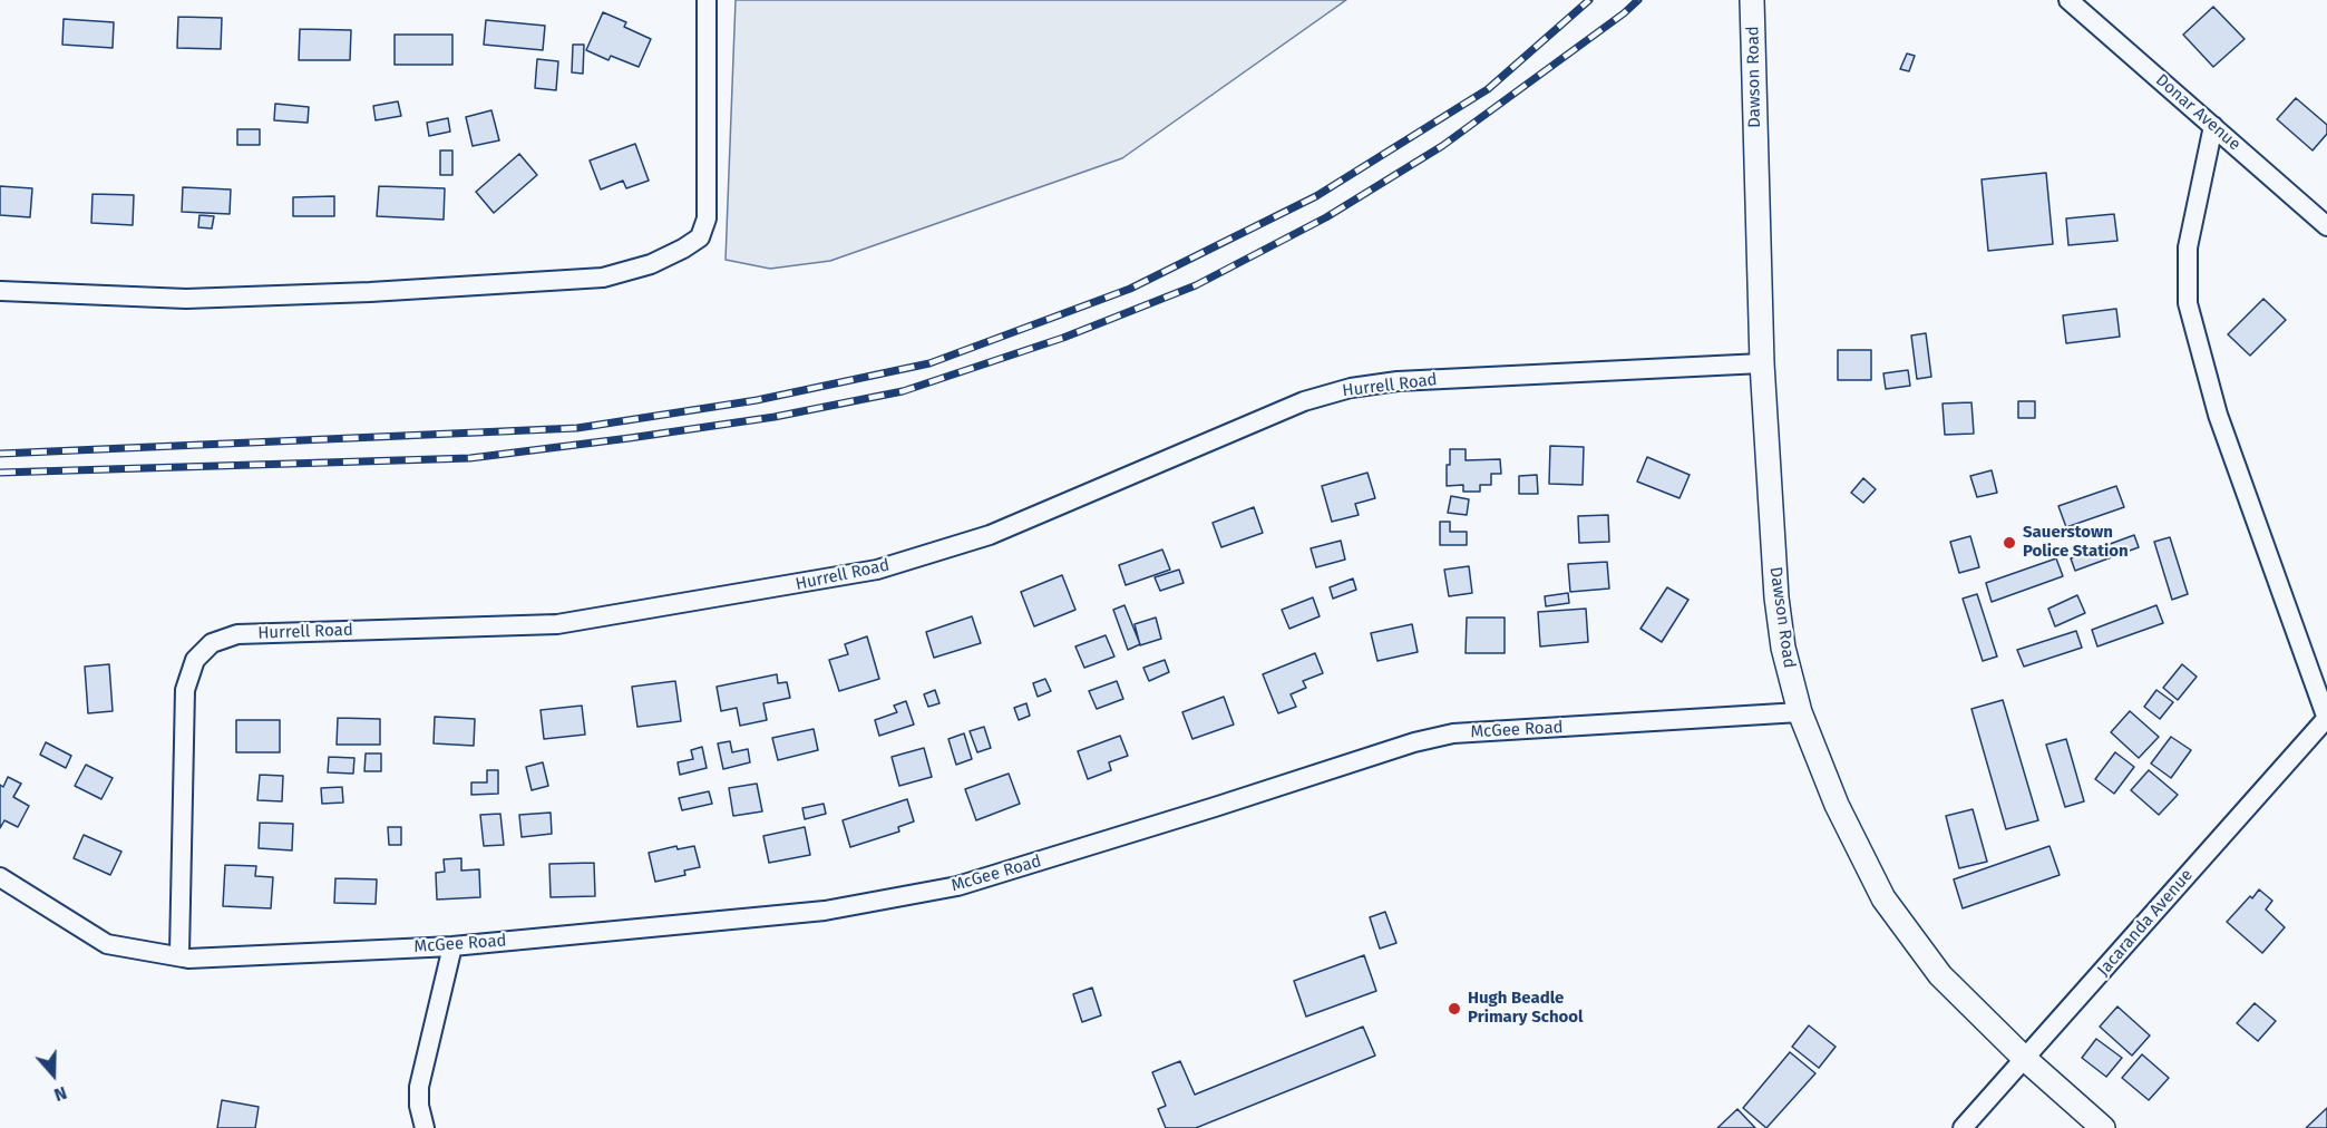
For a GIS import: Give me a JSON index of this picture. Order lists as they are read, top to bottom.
{
  "streets": {
    "street": [
      "Dawson Road",
      "Donar Avenue",
      "Hurrell Road",
      "McGee Road",
      "Jacaranda Avenue"
    ]
  },
  "crossings": [
    ["Dawson Road", "Hurrell Road"],
    ["Dawson Road", "McGee Road"],
    ["Dawson Road", "Jacaranda Avenue"],
    ["Hurrell Road", "McGee Road"]
  ],
  "places": ["Sauerstown Police Station", "Hugh Beadle Primary School"],
  "north": "bottom"
}
